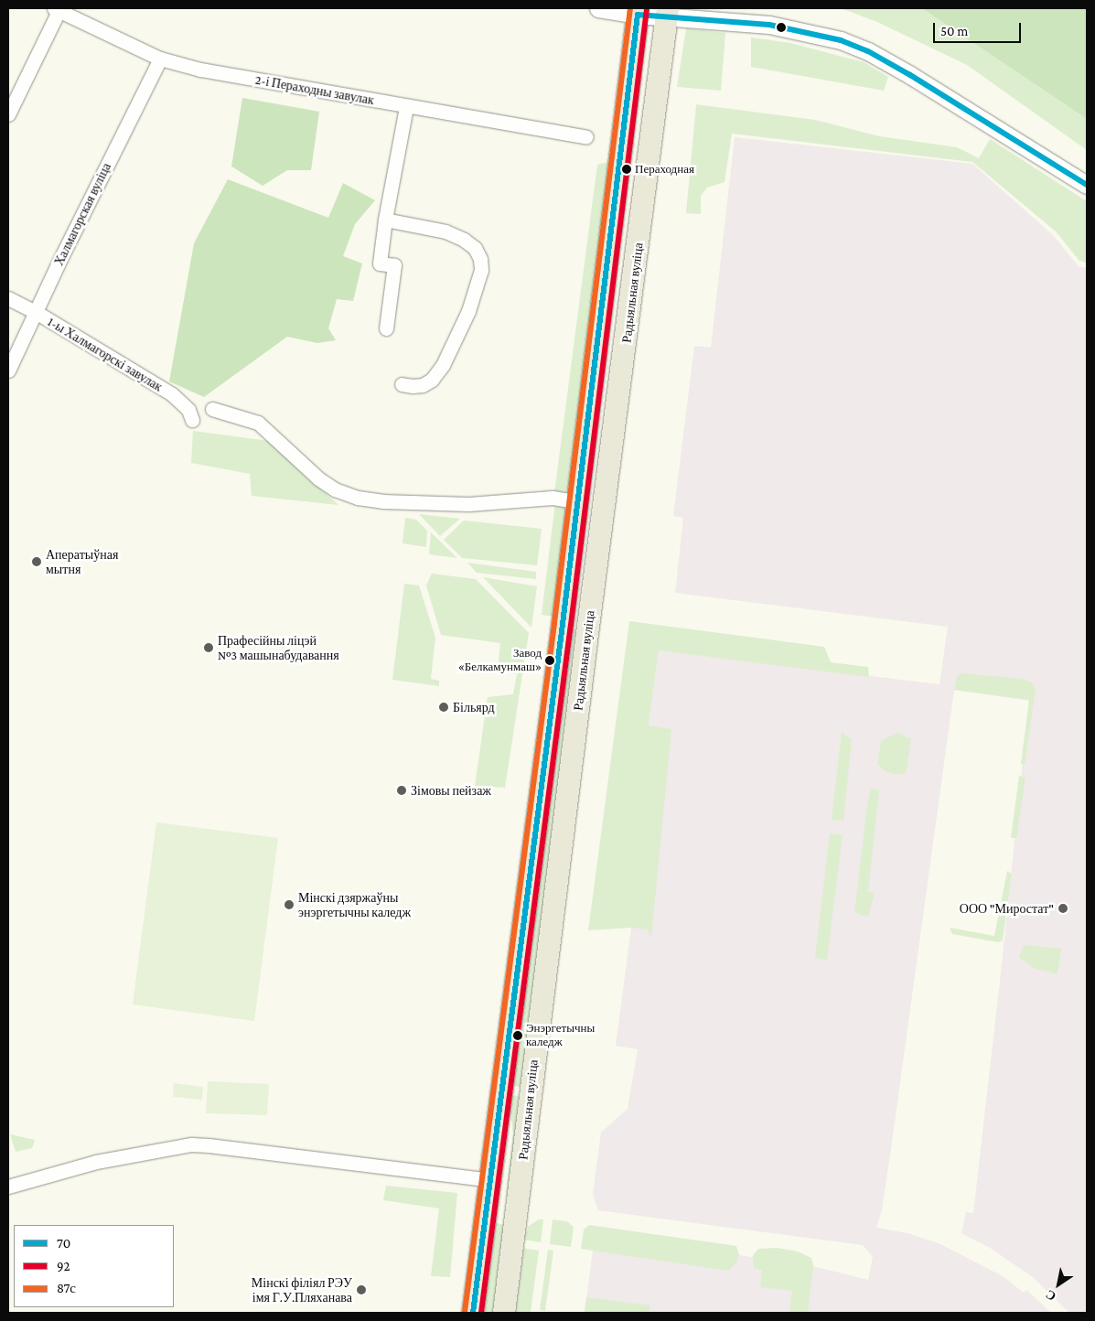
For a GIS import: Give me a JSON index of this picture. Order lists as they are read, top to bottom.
{
  "streets": {
    "main road": ["Радыяльная вуліца"],
    "street": ["2-і Пераходны завулак", "Халмагорская вуліца", "1-ы Халмагорскі завулак"]
  },
  "crossings": [
    ["2-і Пераходны завулак", "Халмагорская вуліца"],
    ["Халмагорская вуліца", "1-ы Халмагорскі завулак"]
  ],
  "places": [
    "Пераходная",
    "Аператыўная мытня",
    "Прафесійны ліцэй №3 машынабудавання",
    "Завод «Белкамунмаш»",
    "Більярд",
    "Зімовы пейзаж",
    "Мінскі дзяржаўны энэргетычны каледж",
    "ООО \"Миростат\"",
    "Энэргетычны каледж",
    "Мінскі філіял РЭУ імя Г.У.Пляханава"
  ],
  "lines": ["transit line 87с", "transit line 92", "transit line 70"],
  "legend": ["70", "92", "87с"],
  "scale_bar": "50 m",
  "north": "bottom left"
}
